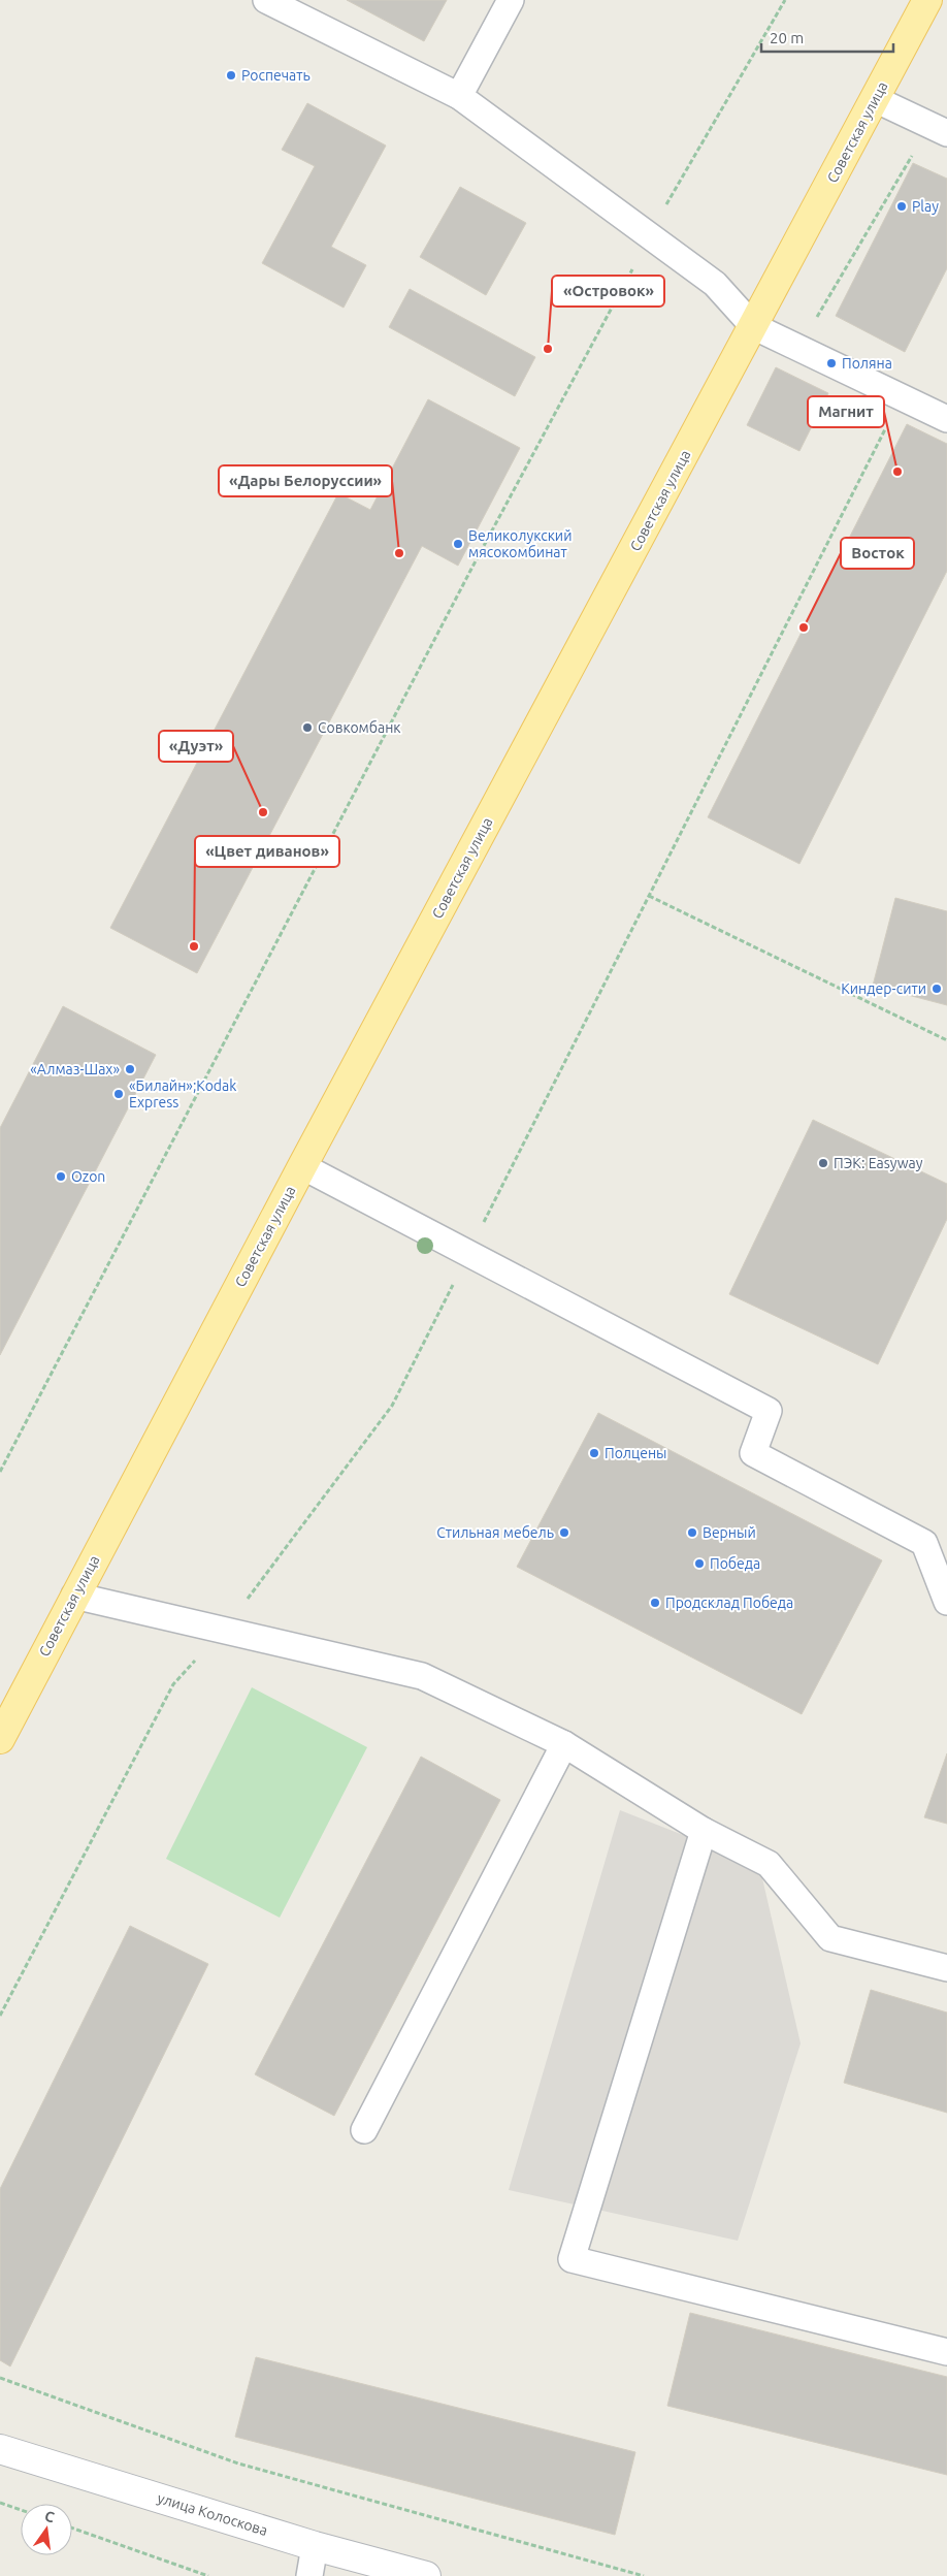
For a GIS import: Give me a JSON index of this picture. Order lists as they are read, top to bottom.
{
  "streets": {
    "main road": ["Советская улица"],
    "street": ["улица Колоскова"]
  },
  "places": [
    "Роспечать",
    "Рlay",
    "«Островок»",
    "Поляна",
    "Магнит",
    "Великолукский мясокомбинат",
    "«Дары Белоруссии»",
    "Восток",
    "Совкомбанк",
    "«Дуэт»",
    "«Цвет диванов»",
    "Киндер-сити",
    "«Алмаз-Шах»",
    "«Билайн»;Kodak Express",
    "ПЭК: Easyway",
    "Ozon",
    "Полцены",
    "Стильная мебель",
    "Верный",
    "Победа",
    "Продсклад Победа"
  ],
  "scale_bar": "20 m",
  "north": "top"
}
